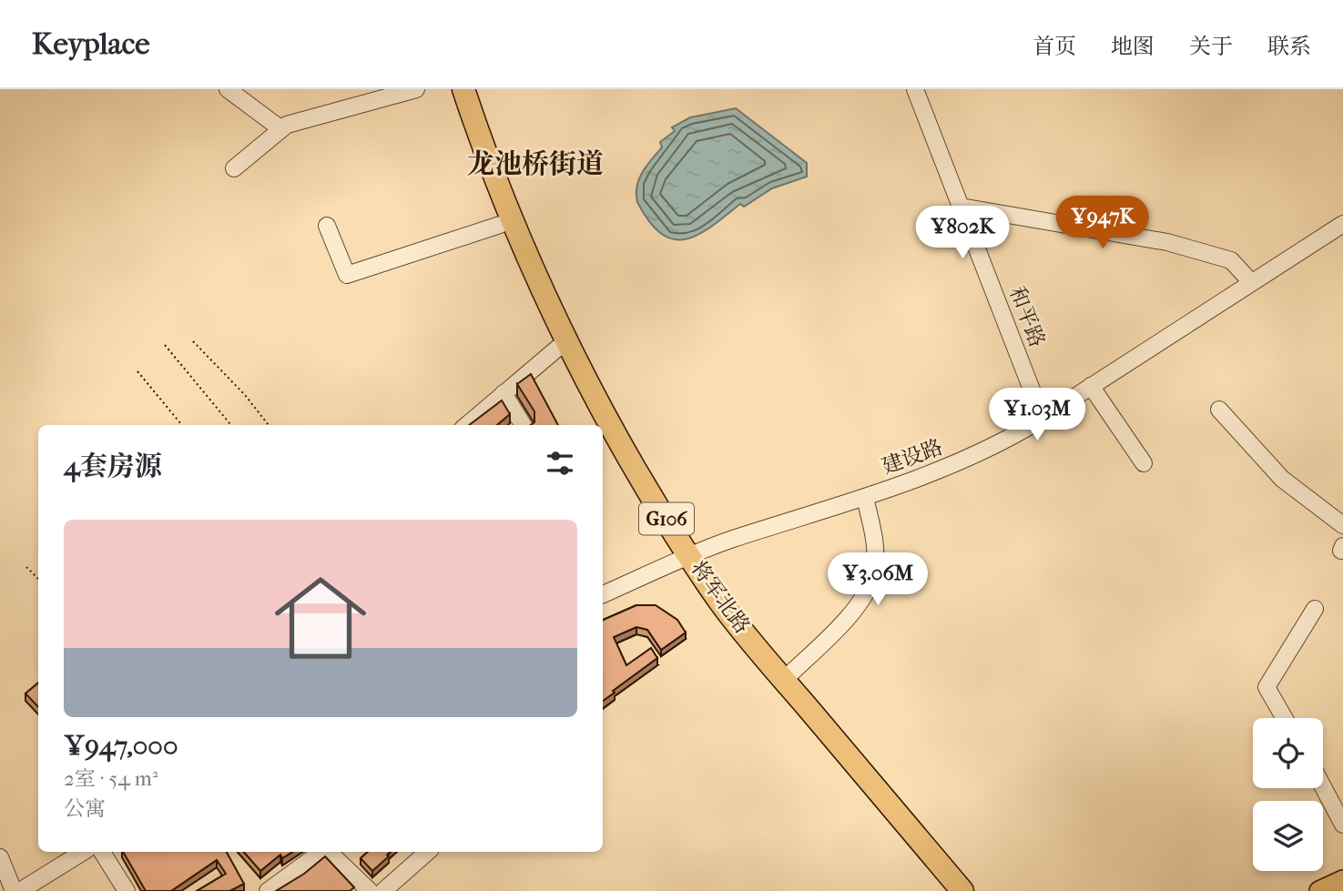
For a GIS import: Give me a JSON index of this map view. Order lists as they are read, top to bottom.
{
  "streets": {
    "highway": ["G106", "将军北路"],
    "street": ["和平路", "建设路"]
  },
  "crossings": [
    ["和平路", "建设路"],
    ["建设路", "将军北路"]
  ],
  "districts": ["龙池桥街道"],
  "page": {
    "header": "Keyplace",
    "nav": [
      "首页",
      "地图",
      "关于",
      "联系"
    ],
    "price": [
      "¥947K",
      "¥802K",
      "¥1.03M",
      "¥3.06M"
    ],
    "heading": "4套房源",
    "list": [
      {
        "name": "¥947,000",
        "note": "2室 · 54 m² · 公寓"
      }
    ]
  }
}
